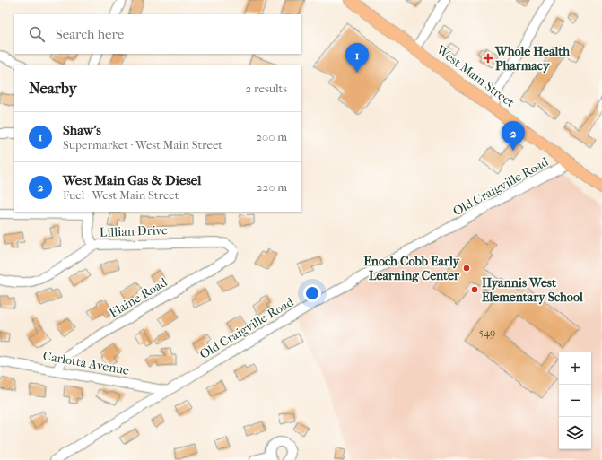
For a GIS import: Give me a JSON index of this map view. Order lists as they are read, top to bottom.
{
  "streets": {
    "main road": ["West Main Street"],
    "street": [
      "Old Craigville Road",
      "Lillian Drive",
      "Elaine Road",
      "Carlotta Avenue"
    ]
  },
  "crossings": [
    ["West Main Street", "Old Craigville Road"],
    ["Old Craigville Road", "Carlotta Avenue"],
    ["Lillian Drive", "Elaine Road"],
    ["Elaine Road", "Carlotta Avenue"]
  ],
  "places": {
    "health": ["Whole Health Pharmacy"],
    "other": ["Enoch Cobb Early Learning Center", "Hyannis West Elementary School"]
  },
  "house_numbers": ["549"],
  "page": {
    "search": "Search here",
    "pins": ["1", "2"],
    "heading": ["Nearby", "2 results"],
    "list": [
      {
        "mark": "1",
        "name": "Shaw's",
        "note": "Supermarket · West Main Street",
        "value": "200 m"
      },
      {
        "mark": "2",
        "name": "West Main Gas & Diesel",
        "note": "Fuel · West Main Street",
        "value": "220 m"
      }
    ],
    "map_buttons": ["+", "−"]
  }
}
